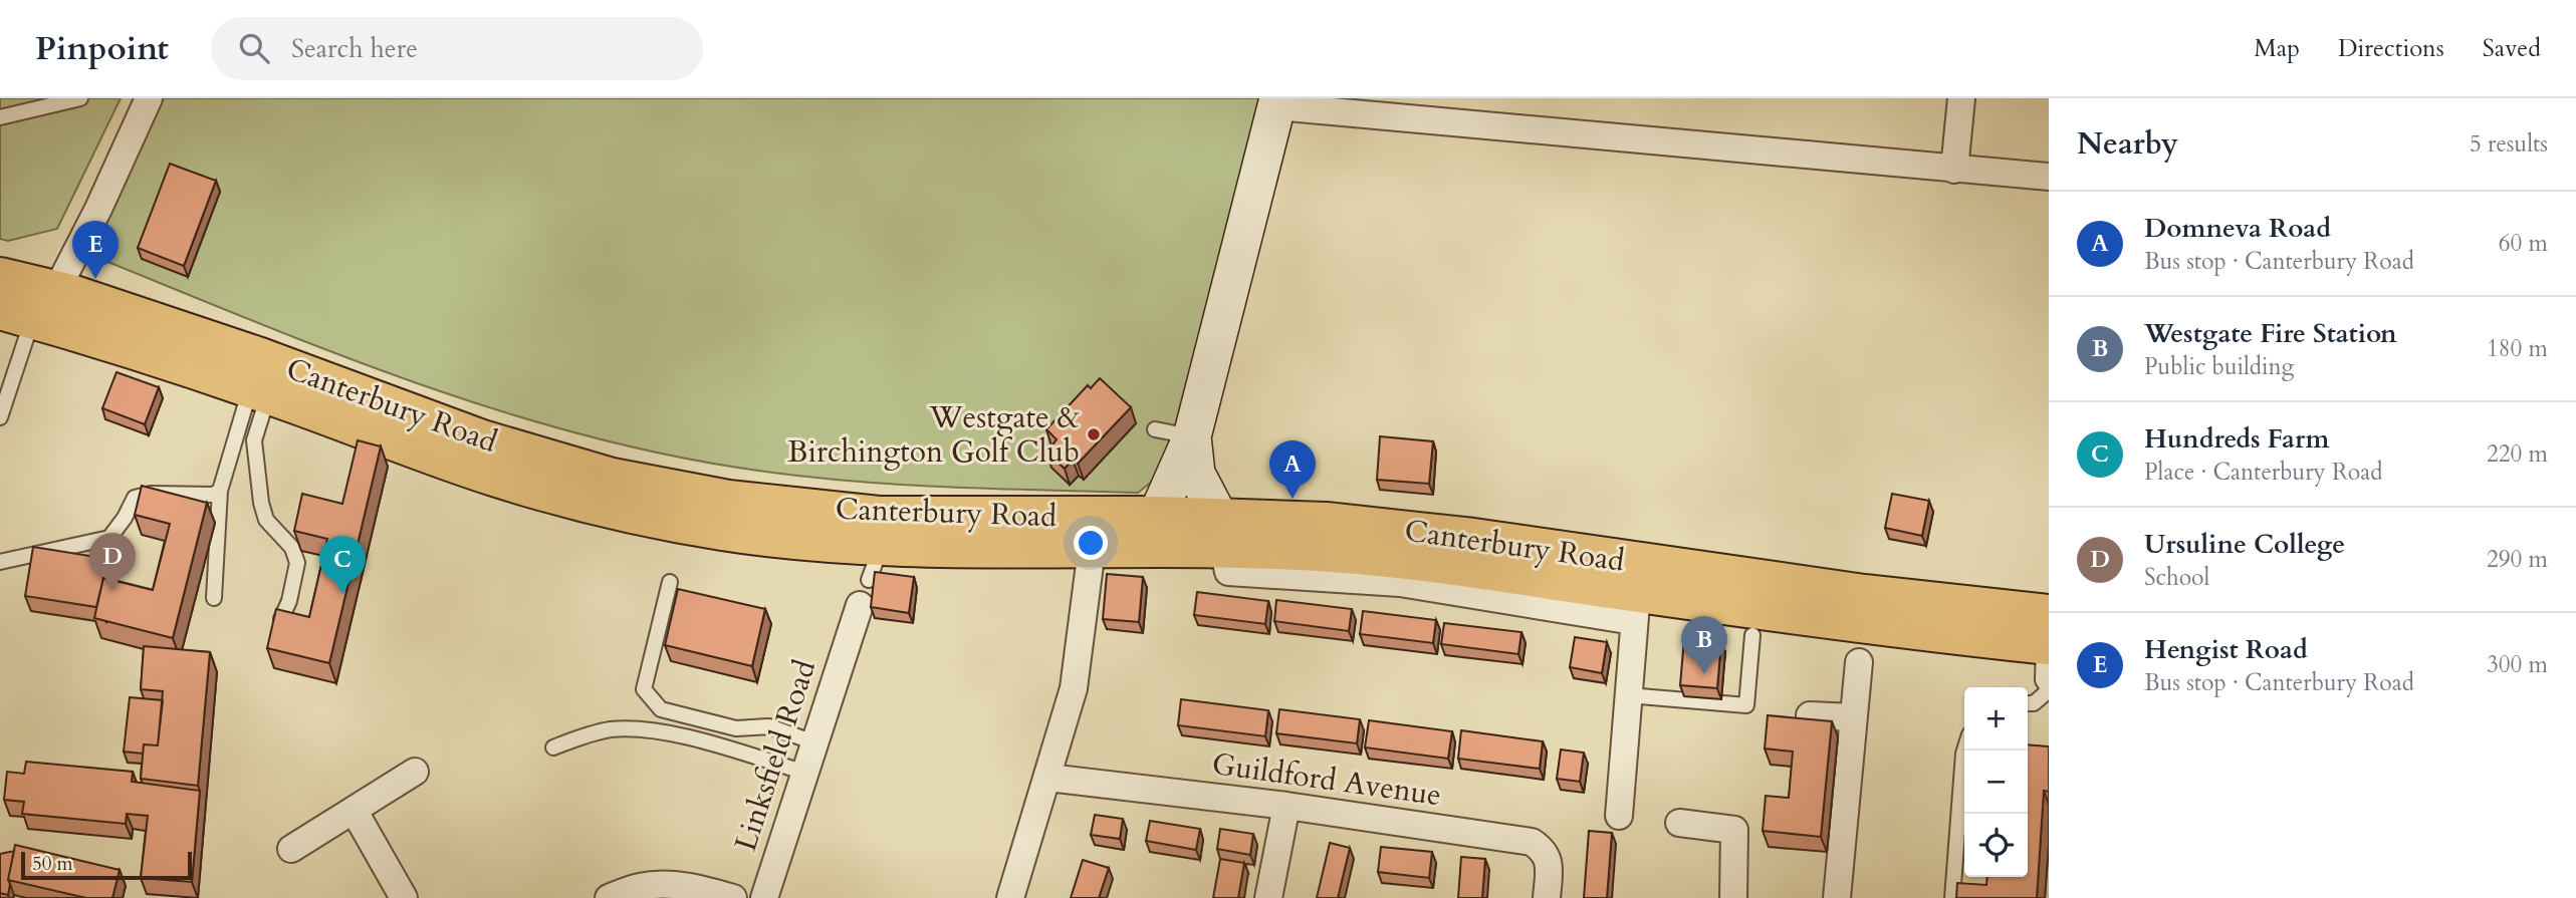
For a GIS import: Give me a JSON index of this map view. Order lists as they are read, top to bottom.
{
  "streets": {
    "highway": ["Canterbury Road"],
    "street": ["Linksfield Road", "Guildford Avenue"]
  },
  "crossings": [
    ["Canterbury Road", "Linksfield Road"]
  ],
  "places": ["Westgate & Birchington Golf Club"],
  "scale_bar": "50 m",
  "page": {
    "header": "Pinpoint",
    "search": "Search here",
    "nav": ["Map", "Directions", "Saved"],
    "heading": ["Nearby", "5 results"],
    "list": [
      {
        "mark": "A",
        "name": "Domneva Road",
        "note": "Bus stop · Canterbury Road",
        "value": "60 m"
      },
      {
        "mark": "B",
        "name": "Westgate Fire Station",
        "note": "Public building",
        "value": "180 m"
      },
      {
        "mark": "C",
        "name": "Hundreds Farm",
        "note": "Place · Canterbury Road",
        "value": "220 m"
      },
      {
        "mark": "D",
        "name": "Ursuline College",
        "note": "School",
        "value": "290 m"
      },
      {
        "mark": "E",
        "name": "Hengist Road",
        "note": "Bus stop · Canterbury Road",
        "value": "300 m"
      }
    ],
    "pins": [
      "E",
      "A",
      "D",
      "C",
      "B"
    ],
    "map_buttons": ["+", "−"],
    "scale": "50 m"
  }
}
